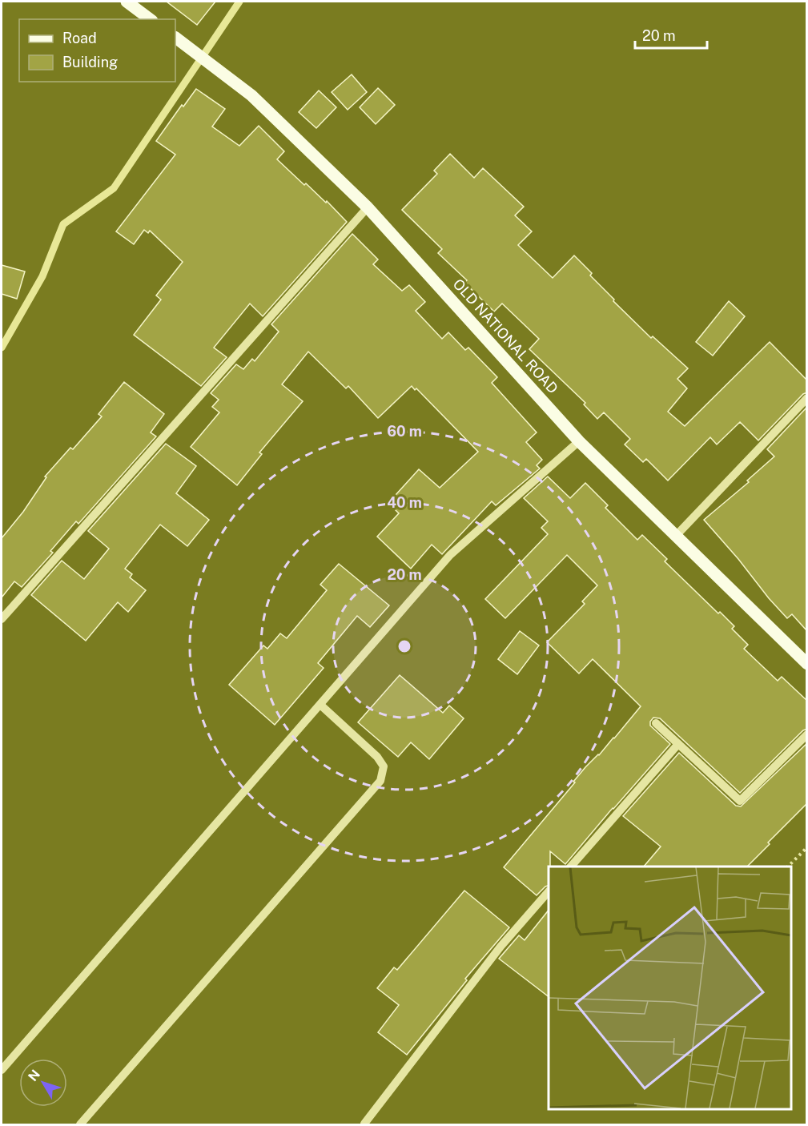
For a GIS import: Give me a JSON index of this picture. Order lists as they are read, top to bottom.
{
  "streets": {
    "main road": ["OLD NATIONAL ROAD"]
  },
  "legend": ["Road", "Building"],
  "scale_bar": "20 m",
  "north": "top left",
  "rings": ["60 m", "40 m", "20 m"]
}
